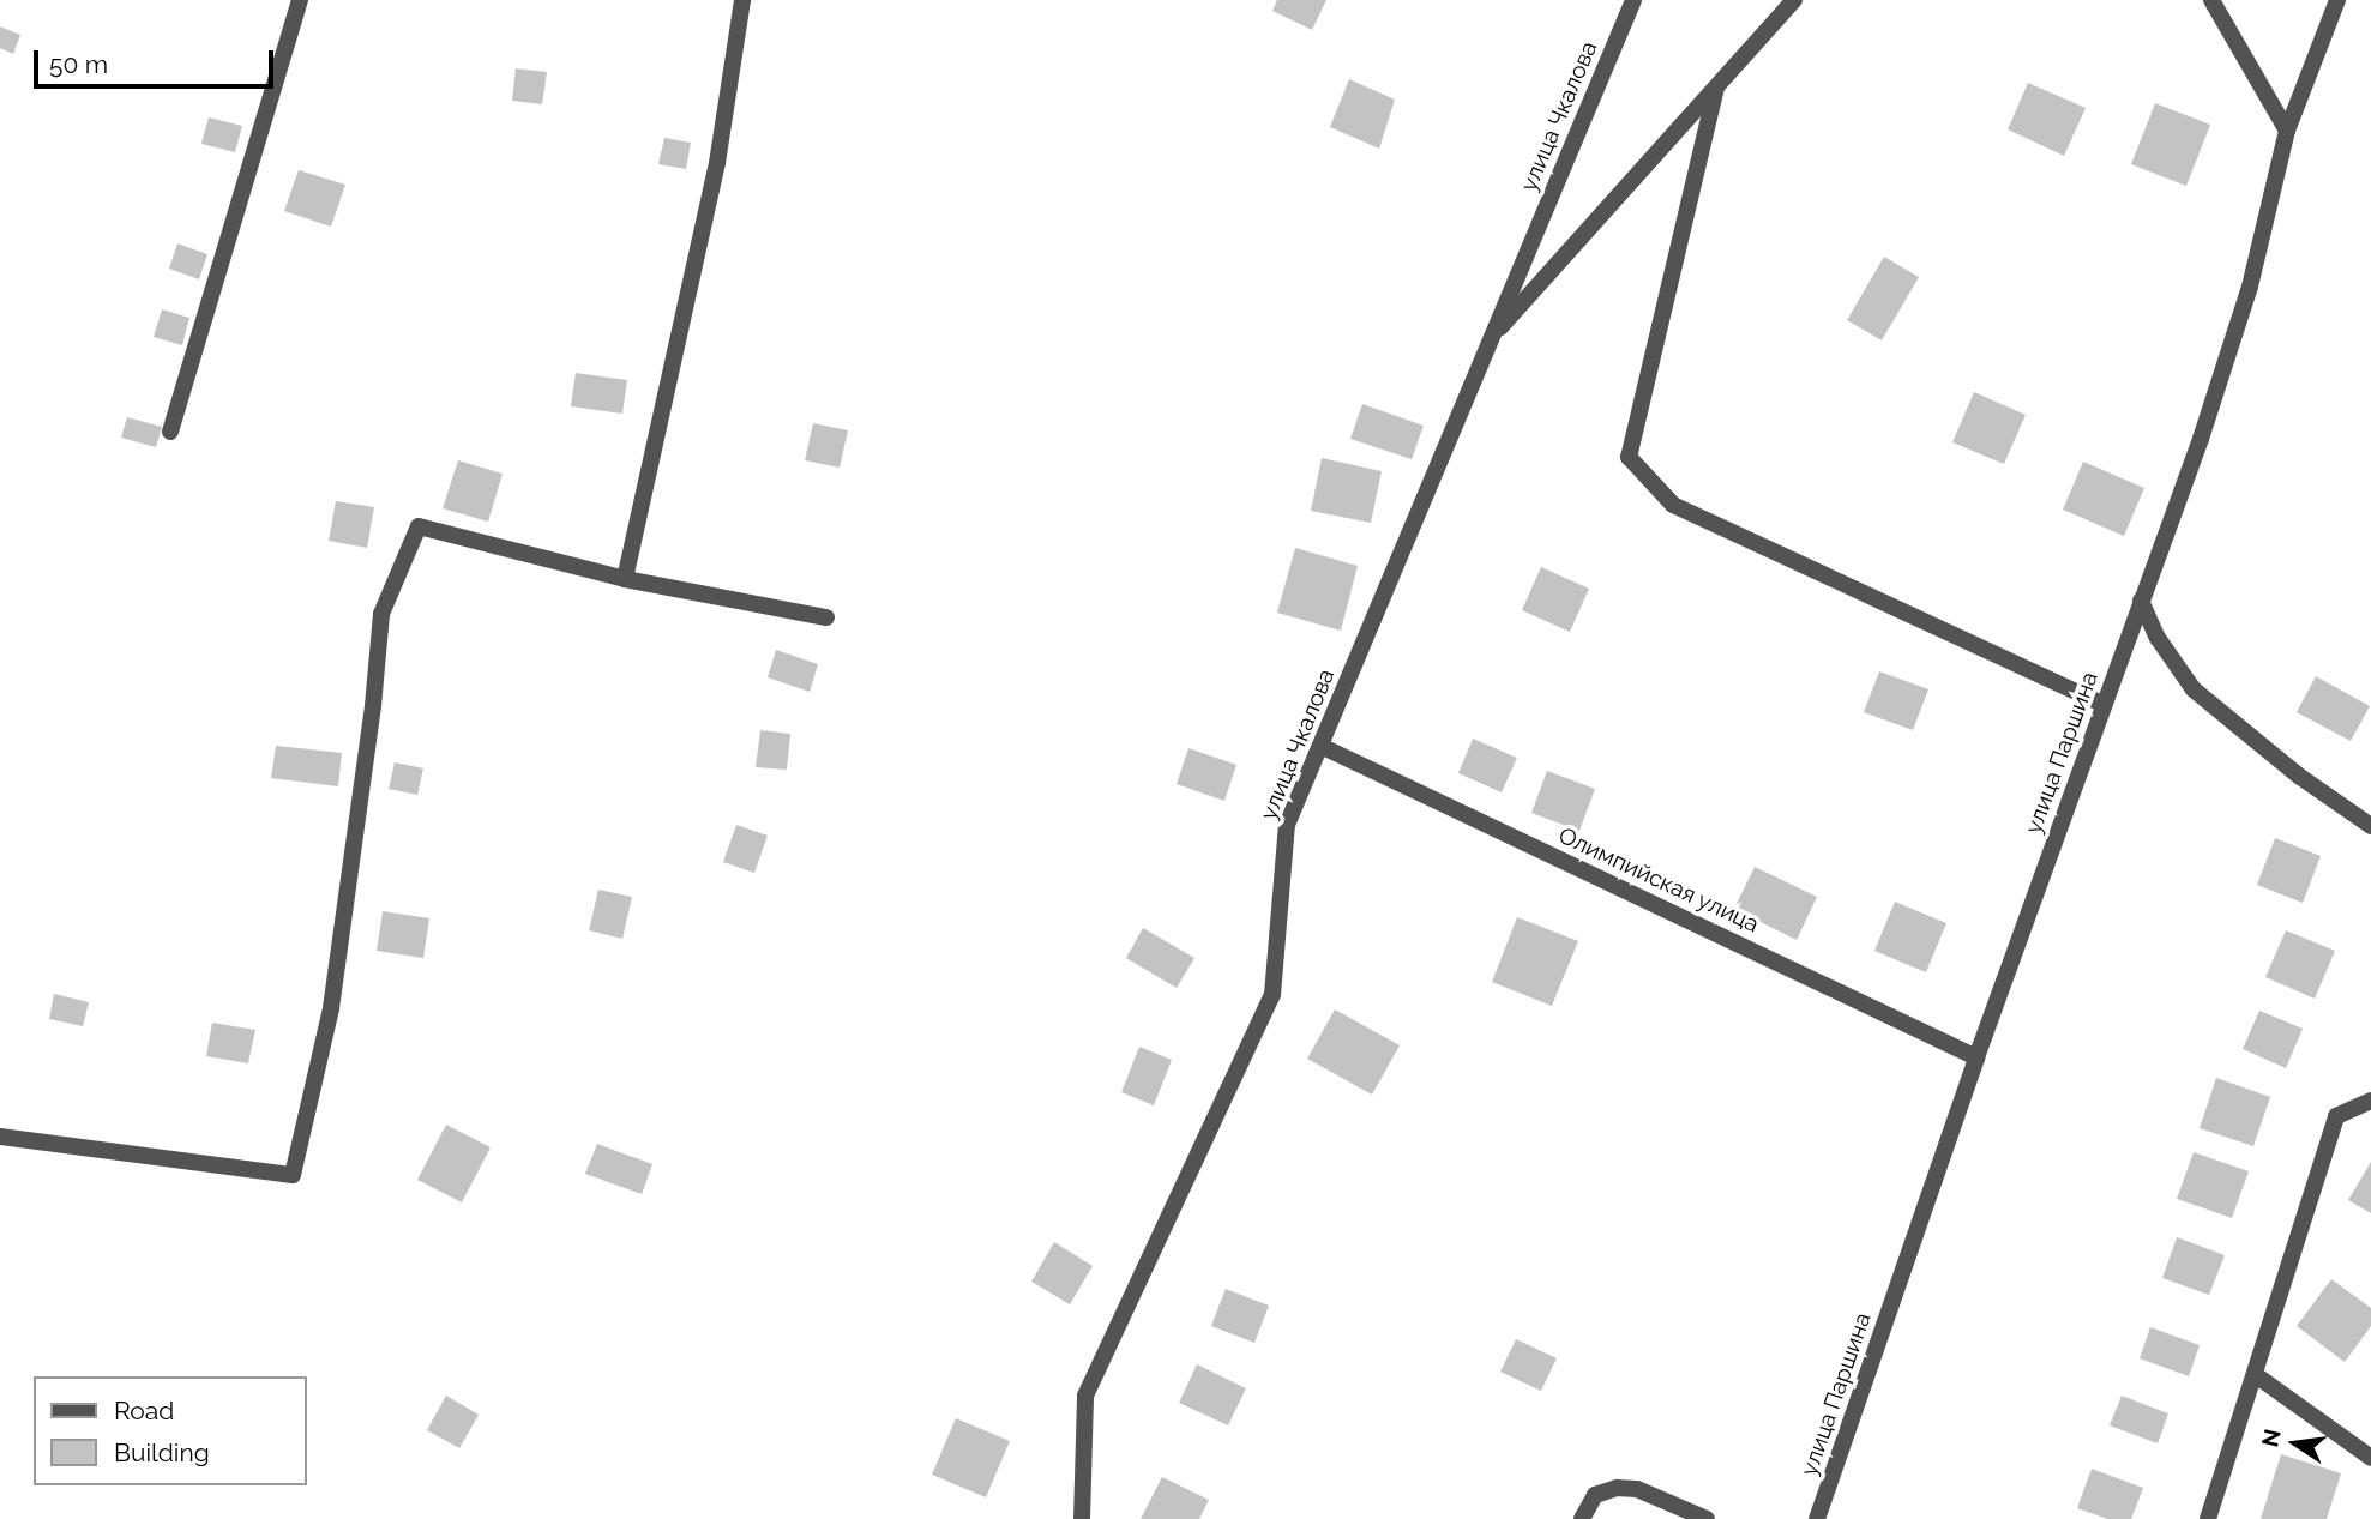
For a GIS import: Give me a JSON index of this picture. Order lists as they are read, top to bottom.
{
  "streets": {
    "street": ["улица Чкалова", "улица Паршина", "Олимпийская улица"]
  },
  "crossings": [
    ["улица Чкалова", "Олимпийская улица"],
    ["улица Паршина", "Олимпийская улица"]
  ],
  "legend": ["Road", "Building"],
  "scale_bar": "50 m",
  "north": "left"
}
